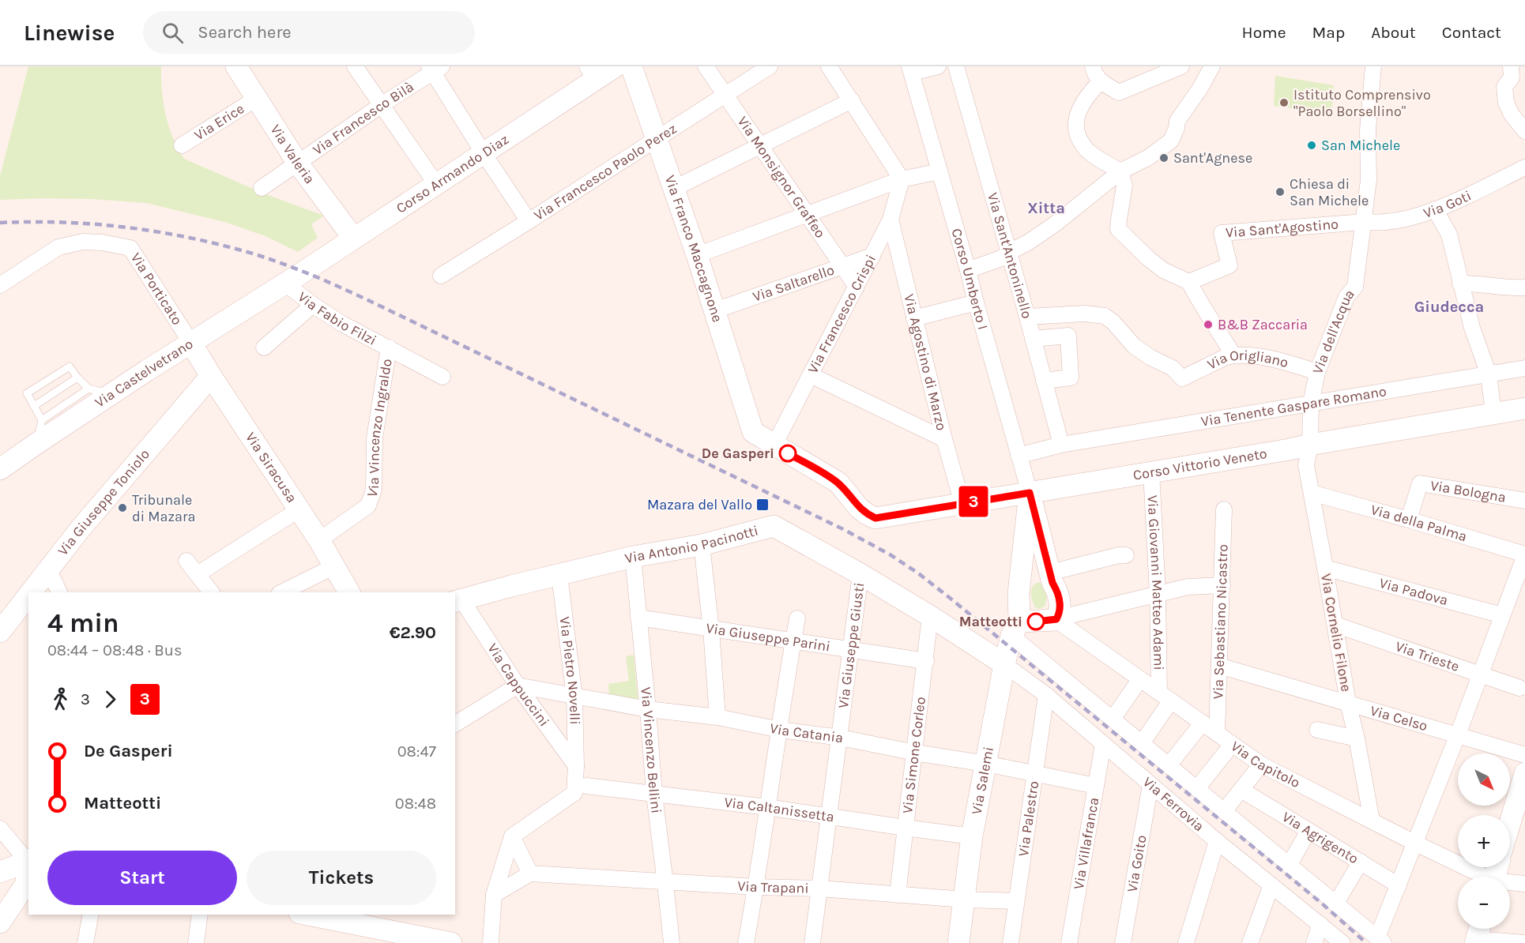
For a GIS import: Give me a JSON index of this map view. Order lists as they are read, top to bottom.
{
  "streets": {
    "main road": [
      "Via Valeria",
      "Corso Armando Diaz",
      "Via Franco Maccagnone",
      "Via Castelvetrano",
      "Corso Vittorio Veneto",
      "Via Siracusa",
      "Via Giuseppe Toniolo",
      "Via Antonio Pacinotti",
      "Via Salemi"
    ],
    "street": [
      "Via Francesco Bilà",
      "Via Erice",
      "Via Francesco Paolo Perez",
      "Via Monsignor Graffeo",
      "Via Goti",
      "Via Sant'Agostino",
      "Via Sant'Antoninello",
      "Corso Umberto I",
      "Via Saltarello",
      "Via Porticato",
      "Via Francesco Crispi",
      "Via Fabio Filzi",
      "Via dell'Acqua",
      "Via Agostino di Marzo",
      "Via Origliano",
      "Via Tenente Gaspare Romano",
      "Via Vincenzo Ingraldo",
      "Via Bologna",
      "Via della Palma",
      "Via Giovanni Matteo Adami",
      "Via Padova",
      "Via Sebastiano Nicastro",
      "Via Cornelio Filone",
      "Via Giuseppe Parini",
      "Via Giuseppe Giusti",
      "Via Trieste",
      "Via Pietro Novelli",
      "Via Cappuccini",
      "Via Celso",
      "Via Catania",
      "Via Vincenzo Bellini",
      "Via Simone Corleo",
      "Via Capitolo",
      "Via Ferrovia",
      "Via Caltanissetta",
      "Via Palestro",
      "Via Agrigento",
      "Via Villafranca",
      "Via Goito",
      "Via Trapani"
    ]
  },
  "crossings": [
    ["Via Francesco Bilà", "Via Valeria"],
    ["Via Erice", "Via Valeria"],
    ["Via Valeria", "Corso Armando Diaz"],
    ["Via Francesco Paolo Perez", "Via Monsignor Graffeo"],
    ["Via Francesco Paolo Perez", "Via Franco Maccagnone"],
    ["Corso Armando Diaz", "Via Fabio Filzi"],
    ["Corso Armando Diaz", "Via Castelvetrano"],
    ["Via Monsignor Graffeo", "Via Saltarello"],
    ["Via Monsignor Graffeo", "Via Francesco Crispi"],
    ["Via Goti", "Via Sant'Agostino"],
    ["Via Goti", "Via dell'Acqua"],
    ["Via Sant'Agostino", "Via dell'Acqua"],
    ["Via Franco Maccagnone", "Via Saltarello"],
    ["Via Franco Maccagnone", "Via Francesco Crispi"],
    ["Via Franco Maccagnone", "Corso Vittorio Veneto"],
    ["Via Sant'Antoninello", "Via Origliano"],
    ["Via Sant'Antoninello", "Via Tenente Gaspare Romano"],
    ["Corso Umberto I", "Via Tenente Gaspare Romano"],
    ["Corso Umberto I", "Corso Vittorio Veneto"],
    ["Corso Umberto I", "Via Salemi"],
    ["Via Saltarello", "Via Francesco Crispi"],
    ["Via Porticato", "Via Castelvetrano"],
    ["Via Porticato", "Via Siracusa"],
    ["Via Francesco Crispi", "Via Agostino di Marzo"],
    ["Via Francesco Crispi", "Corso Vittorio Veneto"],
    ["Via Fabio Filzi", "Via Castelvetrano"],
    ["Via Fabio Filzi", "Via Vincenzo Ingraldo"],
    ["Via dell'Acqua", "Via Origliano"],
    ["Via dell'Acqua", "Via Tenente Gaspare Romano"],
    ["Via dell'Acqua", "Corso Vittorio Veneto"],
    ["Via dell'Acqua", "Via Cornelio Filone"],
    ["Via Agostino di Marzo", "Corso Vittorio Veneto"],
    ["Via Castelvetrano", "Via Siracusa"],
    ["Via Vincenzo Ingraldo", "Via Siracusa"],
    ["Corso Vittorio Veneto", "Via Giovanni Matteo Adami"],
    ["Corso Vittorio Veneto", "Via Cornelio Filone"],
    ["Corso Vittorio Veneto", "Via Salemi"],
    ["Via Siracusa", "Via Giuseppe Toniolo"],
    ["Via Bologna", "Via della Palma"],
    ["Via della Palma", "Via Cornelio Filone"],
    ["Via Antonio Pacinotti", "Via Giuseppe Giusti"],
    ["Via Antonio Pacinotti", "Via Pietro Novelli"],
    ["Via Antonio Pacinotti", "Via Cappuccini"],
    ["Via Antonio Pacinotti", "Via Vincenzo Bellini"],
    ["Via Antonio Pacinotti", "Via Simone Corleo"],
    ["Via Antonio Pacinotti", "Via Salemi"],
    ["Via Antonio Pacinotti", "Via Ferrovia"],
    ["Via Giovanni Matteo Adami", "Via Capitolo"],
    ["Via Padova", "Via Cornelio Filone"],
    ["Via Sebastiano Nicastro", "Via Celso"],
    ["Via Sebastiano Nicastro", "Via Capitolo"],
    ["Via Cornelio Filone", "Via Trieste"],
    ["Via Cornelio Filone", "Via Celso"],
    ["Via Cornelio Filone", "Via Capitolo"],
    ["Via Giuseppe Parini", "Via Giuseppe Giusti"],
    ["Via Giuseppe Parini", "Via Vincenzo Bellini"],
    ["Via Giuseppe Parini", "Via Simone Corleo"],
    ["Via Giuseppe Giusti", "Via Catania"],
    ["Via Giuseppe Giusti", "Via Caltanissetta"],
    ["Via Giuseppe Giusti", "Via Trapani"],
    ["Via Pietro Novelli", "Via Cappuccini"],
    ["Via Pietro Novelli", "Via Catania"],
    ["Via Cappuccini", "Via Catania"],
    ["Via Cappuccini", "Via Caltanissetta"],
    ["Via Catania", "Via Vincenzo Bellini"],
    ["Via Catania", "Via Simone Corleo"],
    ["Via Catania", "Via Salemi"],
    ["Via Catania", "Via Palestro"],
    ["Via Catania", "Via Villafranca"],
    ["Via Vincenzo Bellini", "Via Caltanissetta"],
    ["Via Vincenzo Bellini", "Via Trapani"],
    ["Via Simone Corleo", "Via Caltanissetta"],
    ["Via Simone Corleo", "Via Trapani"],
    ["Via Salemi", "Via Ferrovia"],
    ["Via Salemi", "Via Caltanissetta"],
    ["Via Salemi", "Via Trapani"],
    ["Via Ferrovia", "Via Palestro"],
    ["Via Ferrovia", "Via Villafranca"],
    ["Via Ferrovia", "Via Goito"],
    ["Via Palestro", "Via Trapani"]
  ],
  "districts": ["Xitta", "Giudecca"],
  "places": {
    "other": [
      "Istituto Comprensivo \"Paolo Borsellino\"",
      "San Michele",
      "Sant'Agnese",
      "Chiesa di San Michele",
      "B&B Zaccaria",
      "De Gasperi",
      "Tribunale di Mazara",
      "Matteotti"
    ],
    "transit": ["Mazara del Vallo"]
  },
  "lines": ["bus line 3"],
  "north": "bottom right",
  "page": {
    "header": "Linewise",
    "search": "Search here",
    "nav": [
      "Home",
      "Map",
      "About",
      "Contact"
    ],
    "on_map": "3",
    "heading": ["4 min", "08:44 – 08:48 · Bus", "€2.90"],
    "legs": ["3", "3"],
    "list": [
      {
        "name": "De Gasperi",
        "value": "08:47"
      },
      {
        "name": "Matteotti",
        "value": "08:48"
      }
    ],
    "map_buttons": ["+", "−"],
    "buttons": ["Start", "Tickets"]
  }
}
